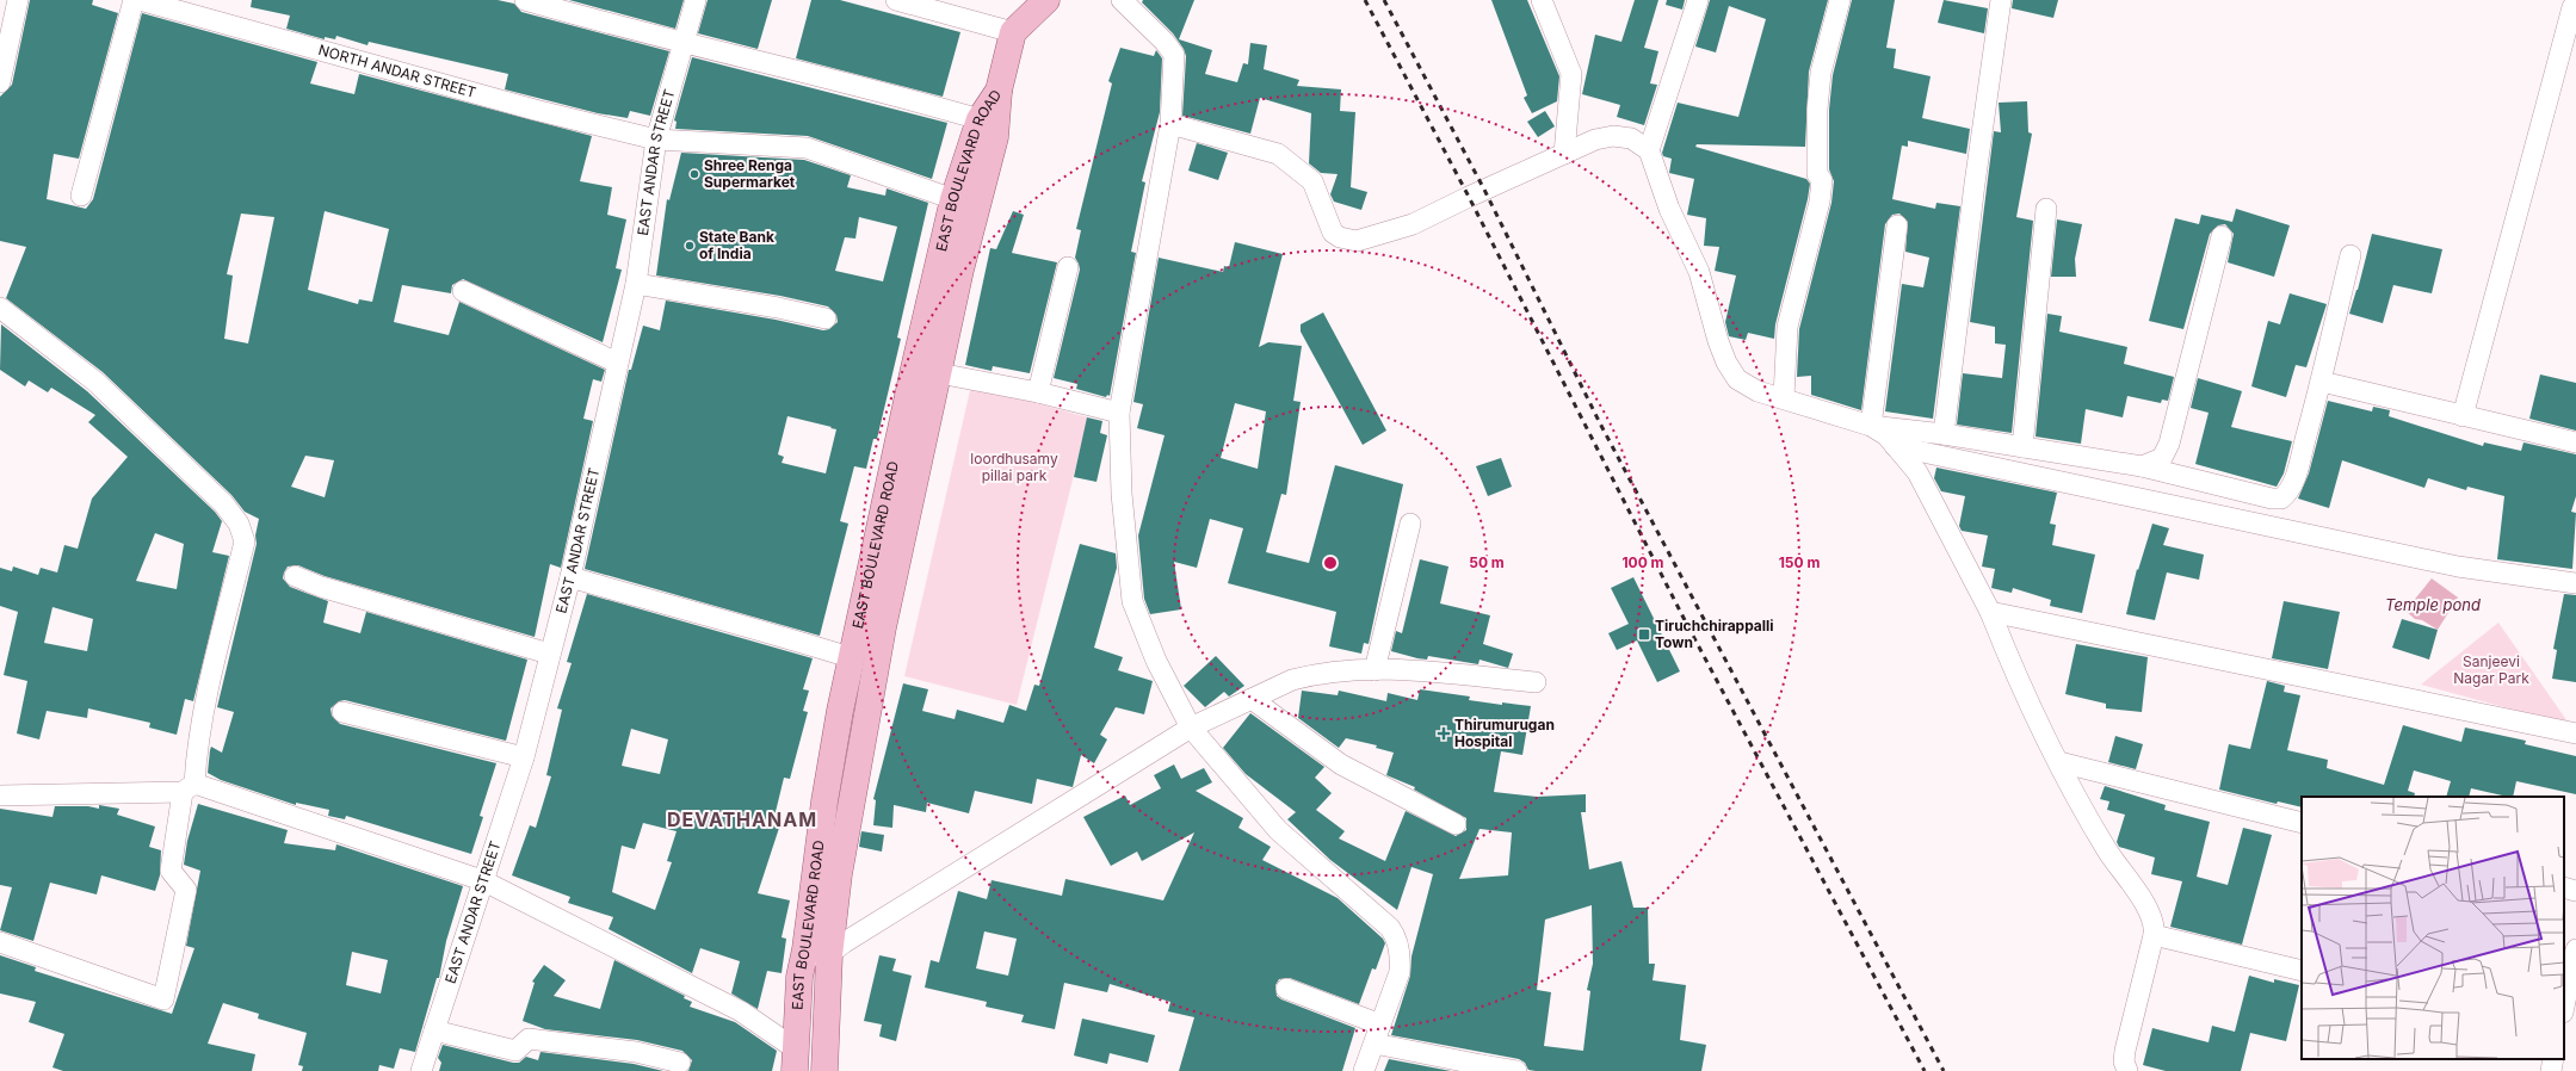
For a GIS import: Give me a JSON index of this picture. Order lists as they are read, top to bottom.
{
  "streets": {
    "main road": ["EAST BOULEVARD ROAD"],
    "street": ["NORTH ANDAR STREET", "EAST ANDAR STREET"]
  },
  "crossings": [
    ["NORTH ANDAR STREET", "EAST ANDAR STREET"],
    ["NORTH ANDAR STREET", "EAST BOULEVARD ROAD"]
  ],
  "districts": ["DEVATHANAM"],
  "water": ["Temple pond"],
  "parks": ["loordhusamy pillai park", "Sanjeevi Nagar Park"],
  "places": {
    "other": ["Shree Renga Supermarket", "State Bank of India"],
    "transit": ["Tiruchchirappalli Town"],
    "health": ["Thirumurugan Hospital"]
  },
  "rings": ["50 m", "100 m", "150 m"]
}
